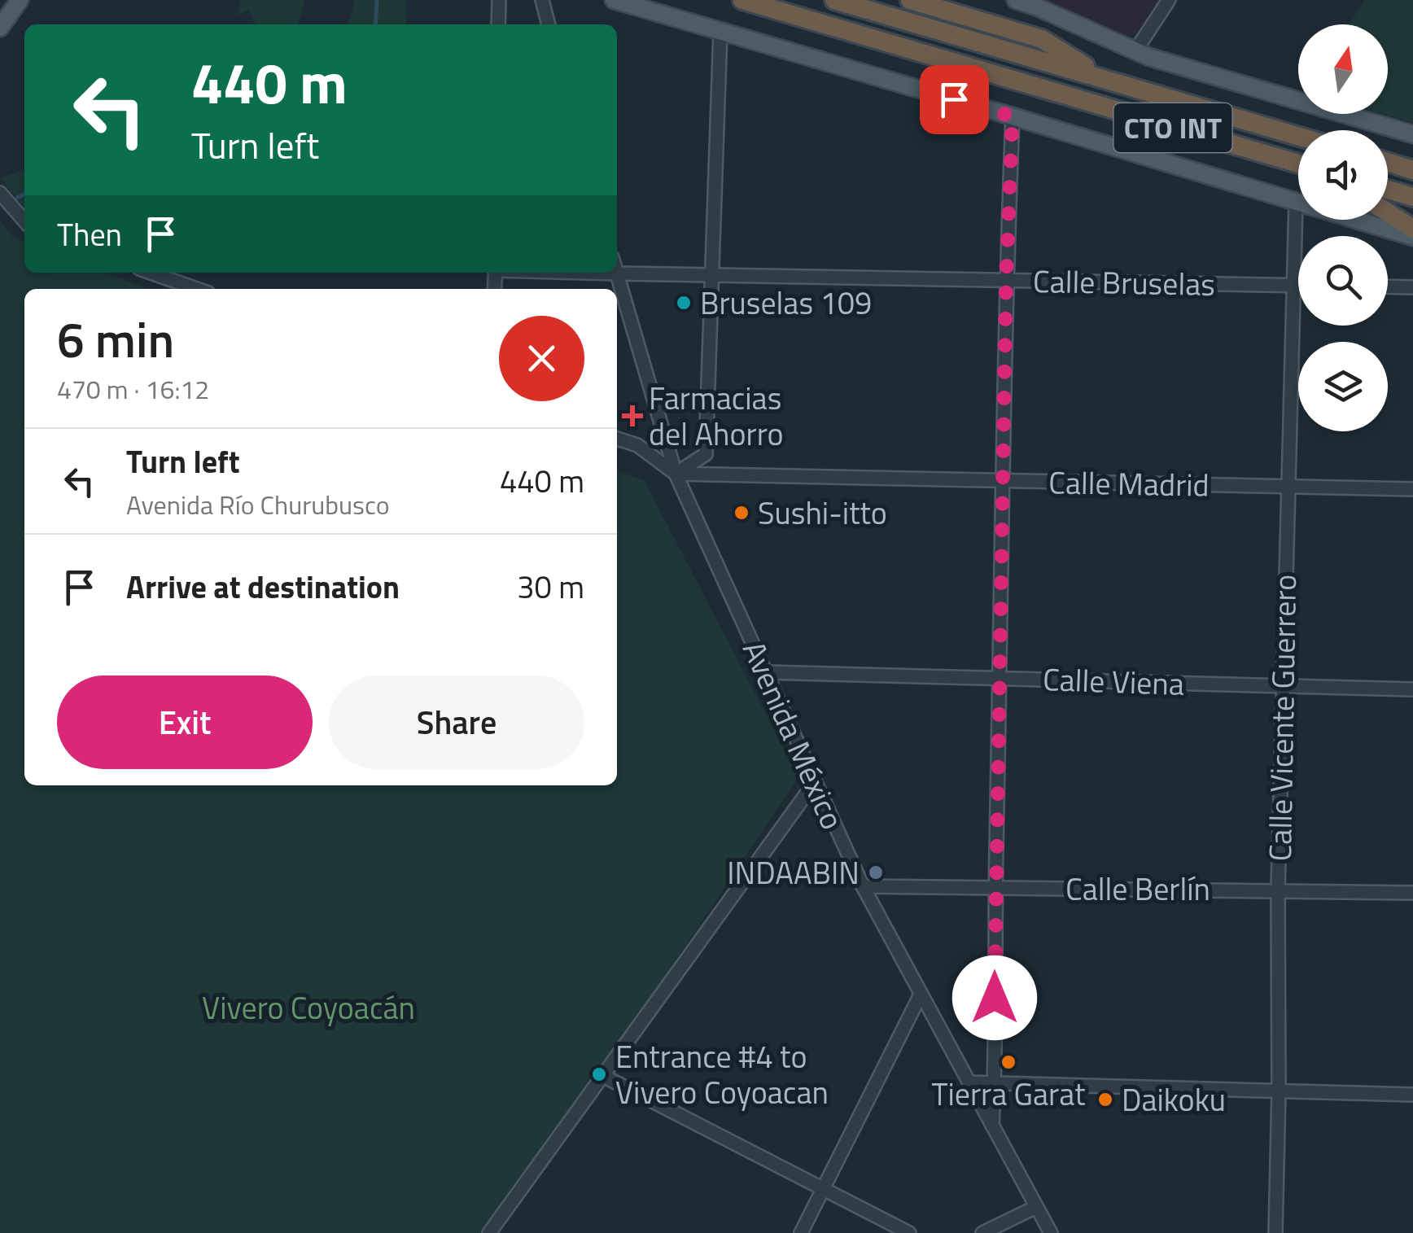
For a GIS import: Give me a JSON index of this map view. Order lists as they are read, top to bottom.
{
  "streets": {
    "highway": ["CTO INT"],
    "street": [
      "Calle Bruselas",
      "Calle Madrid",
      "Calle Viena",
      "Calle Vicente Guerrero",
      "Avenida México",
      "Calle Berlín"
    ]
  },
  "crossings": [
    ["CTO INT", "Calle Vicente Guerrero"],
    ["Calle Bruselas", "Calle Vicente Guerrero"],
    ["Calle Bruselas", "Avenida México"],
    ["Calle Madrid", "Calle Vicente Guerrero"],
    ["Calle Madrid", "Avenida México"],
    ["Calle Viena", "Calle Vicente Guerrero"],
    ["Calle Viena", "Avenida México"],
    ["Calle Vicente Guerrero", "Calle Berlín"],
    ["Avenida México", "Calle Berlín"]
  ],
  "parks": ["Vivero Coyoacán"],
  "places": {
    "other": [
      "Bruselas 109",
      "Sushi-itto",
      "INDAABIN",
      "Tierra Garat",
      "Entrance #4 to Vivero Coyoacan",
      "Daikoku"
    ],
    "health": ["Farmacias del Ahorro"]
  },
  "north": "top",
  "page": {
    "turn": ["440 m", "Turn left"],
    "then": "Then",
    "heading": ["6 min", "470 m · 16:12"],
    "list": [
      {
        "name": "Turn left",
        "note": "Avenida Río Churubusco",
        "value": "440 m"
      },
      {
        "name": "Arrive at destination",
        "value": "30 m"
      }
    ],
    "buttons": ["Exit", "Share"]
  }
}
